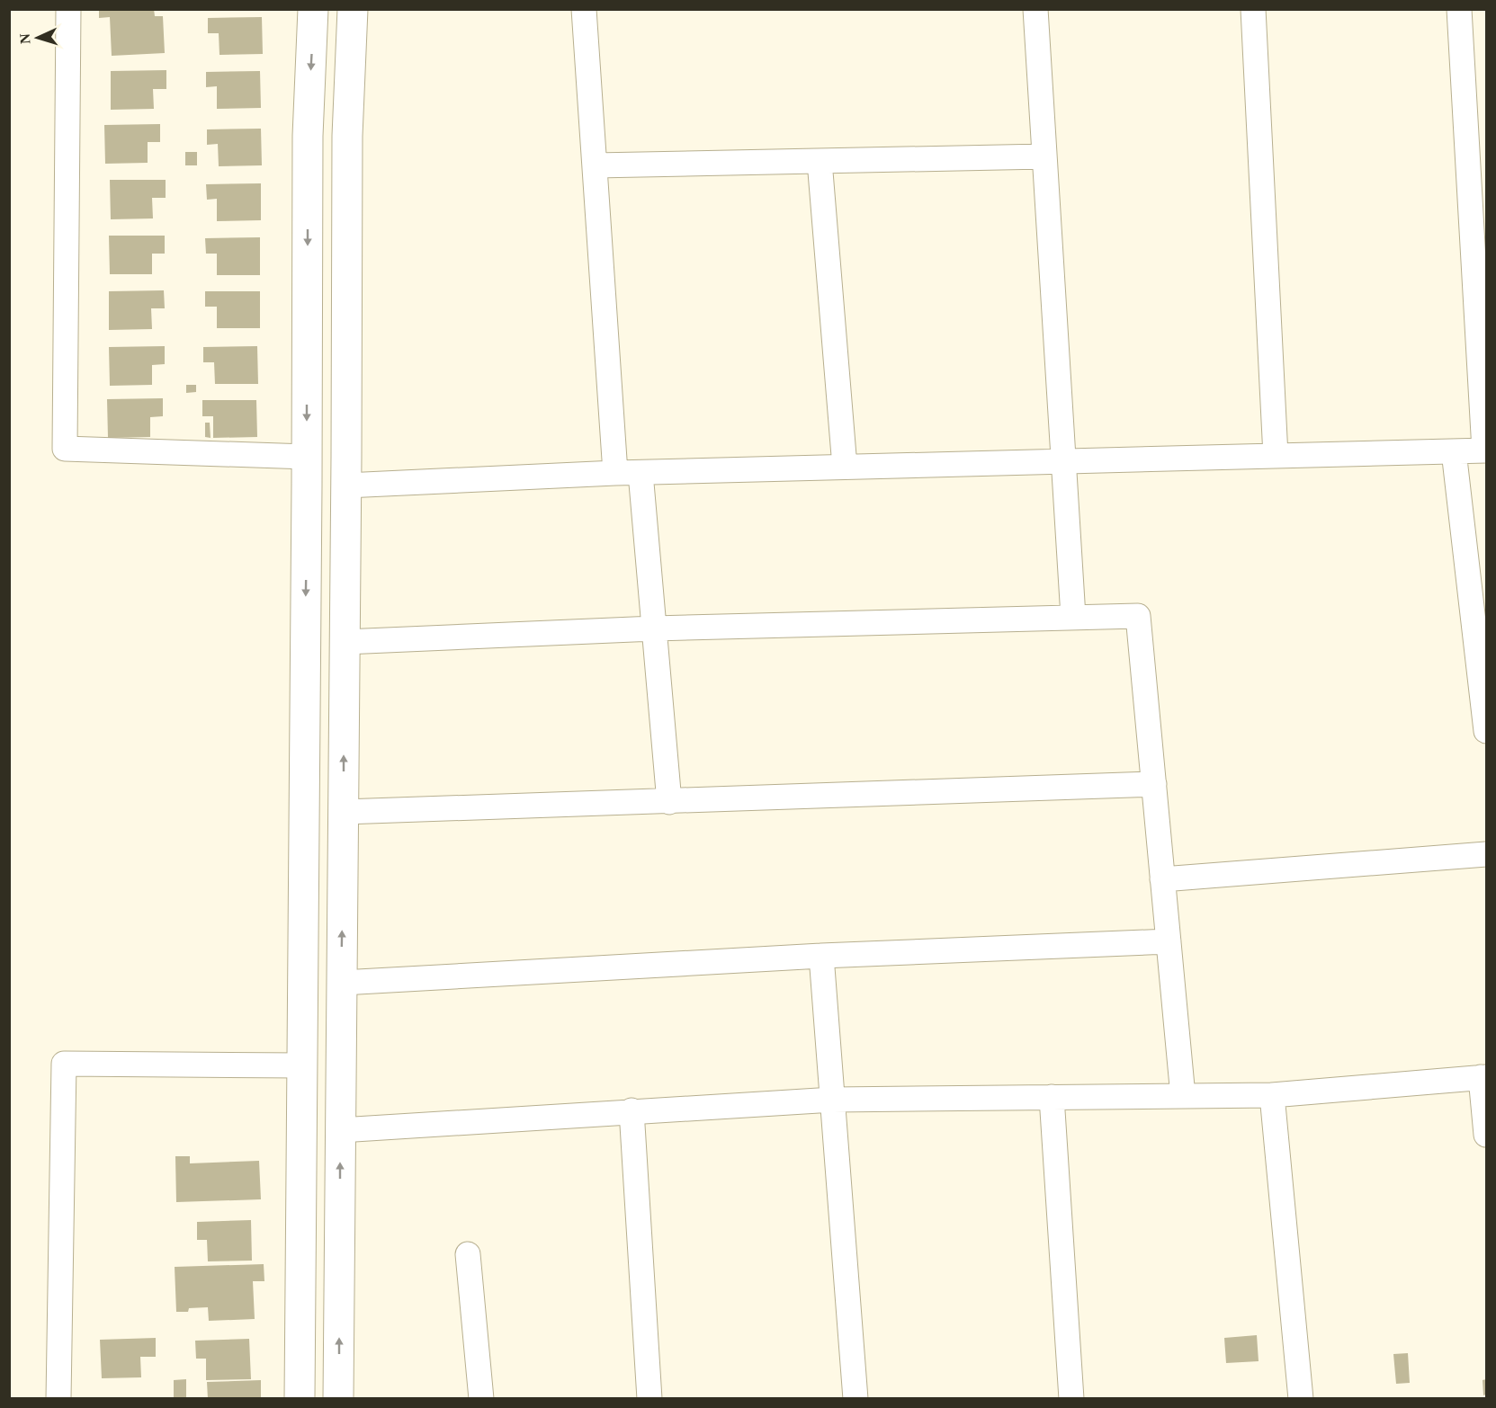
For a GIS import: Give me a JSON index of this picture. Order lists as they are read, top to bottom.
{
  "north": "left"
}
